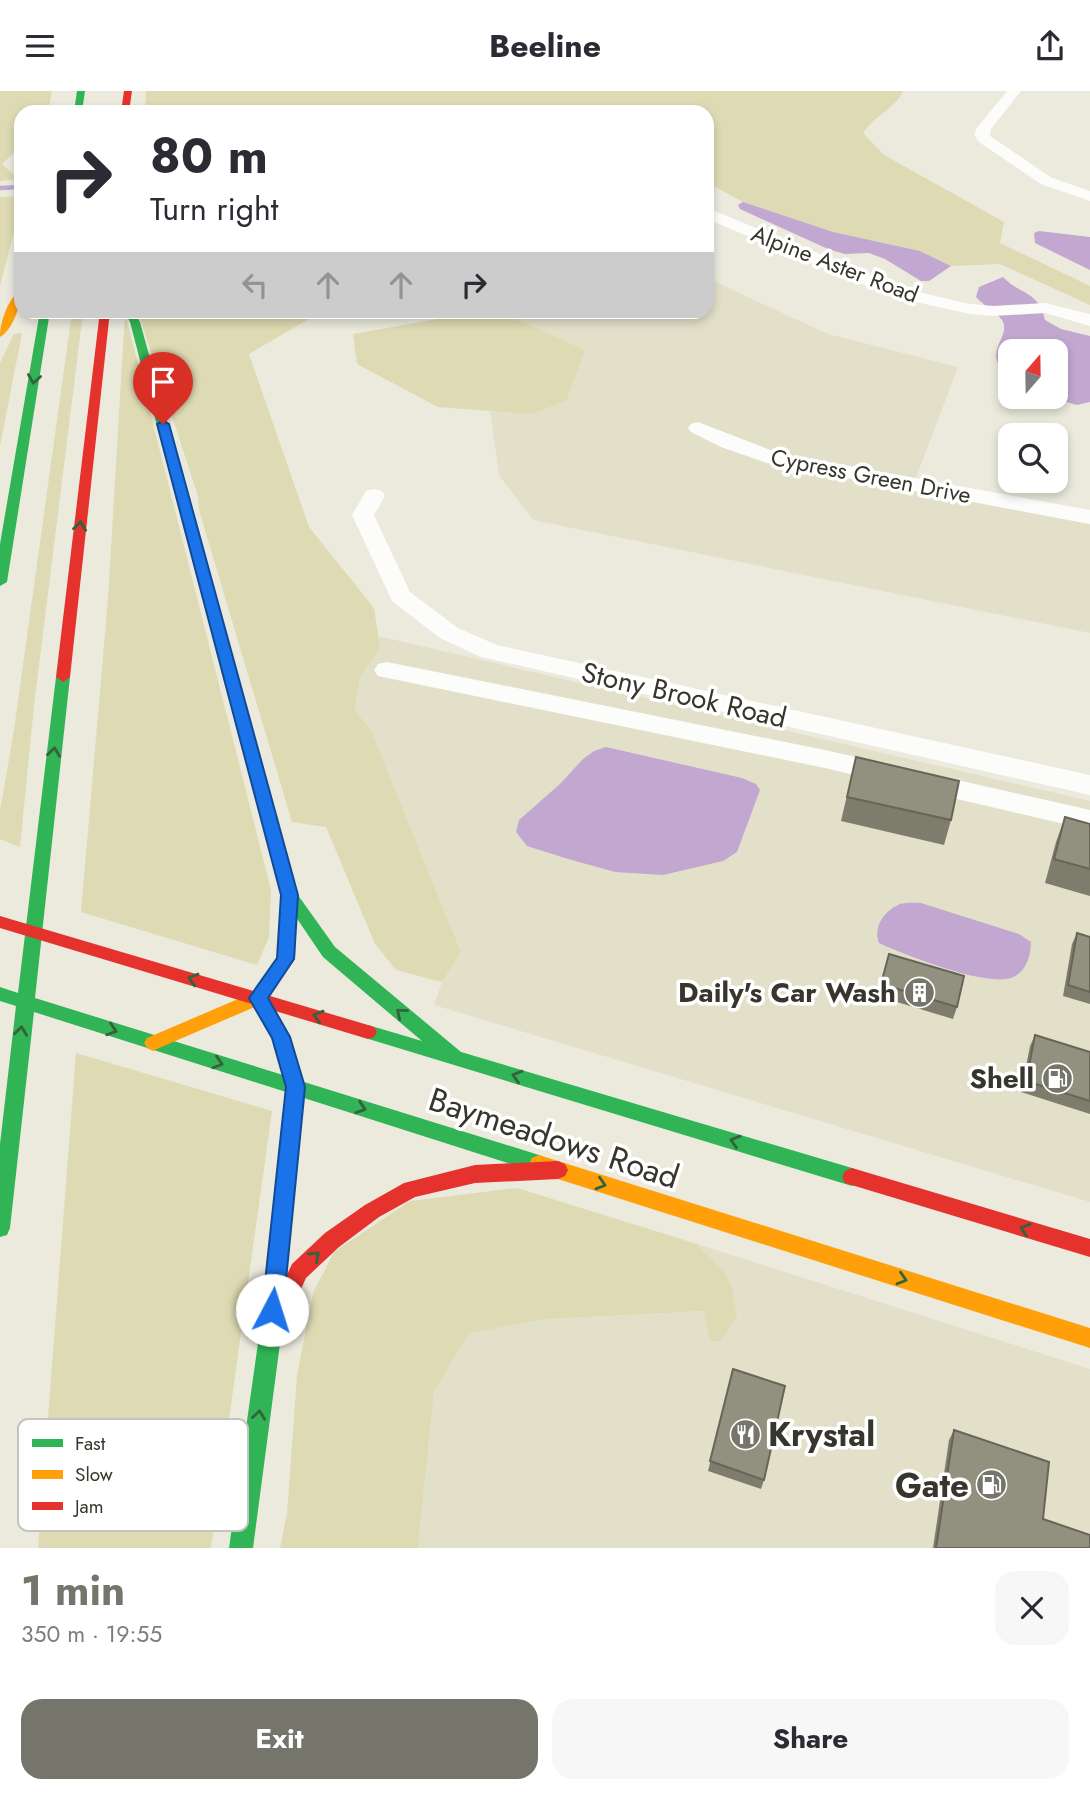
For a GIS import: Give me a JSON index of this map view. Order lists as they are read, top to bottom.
{
  "streets": {
    "main road": ["Baymeadows Road"],
    "street": ["Alpine Aster Road", "Cypress Green Drive", "Stony Brook Road"]
  },
  "places": {
    "building": ["Daily's Car Wash"],
    "fuel station": ["Shell", "Gate"],
    "restaurant": ["Krystal"]
  },
  "legend": ["Fast", "Slow", "Jam"],
  "north": "top",
  "page": {
    "header": "Beeline",
    "turn": ["80 m", "Turn right"],
    "heading": ["1 min", "350 m · 19:55"],
    "buttons": ["Exit", "Share"]
  }
}
